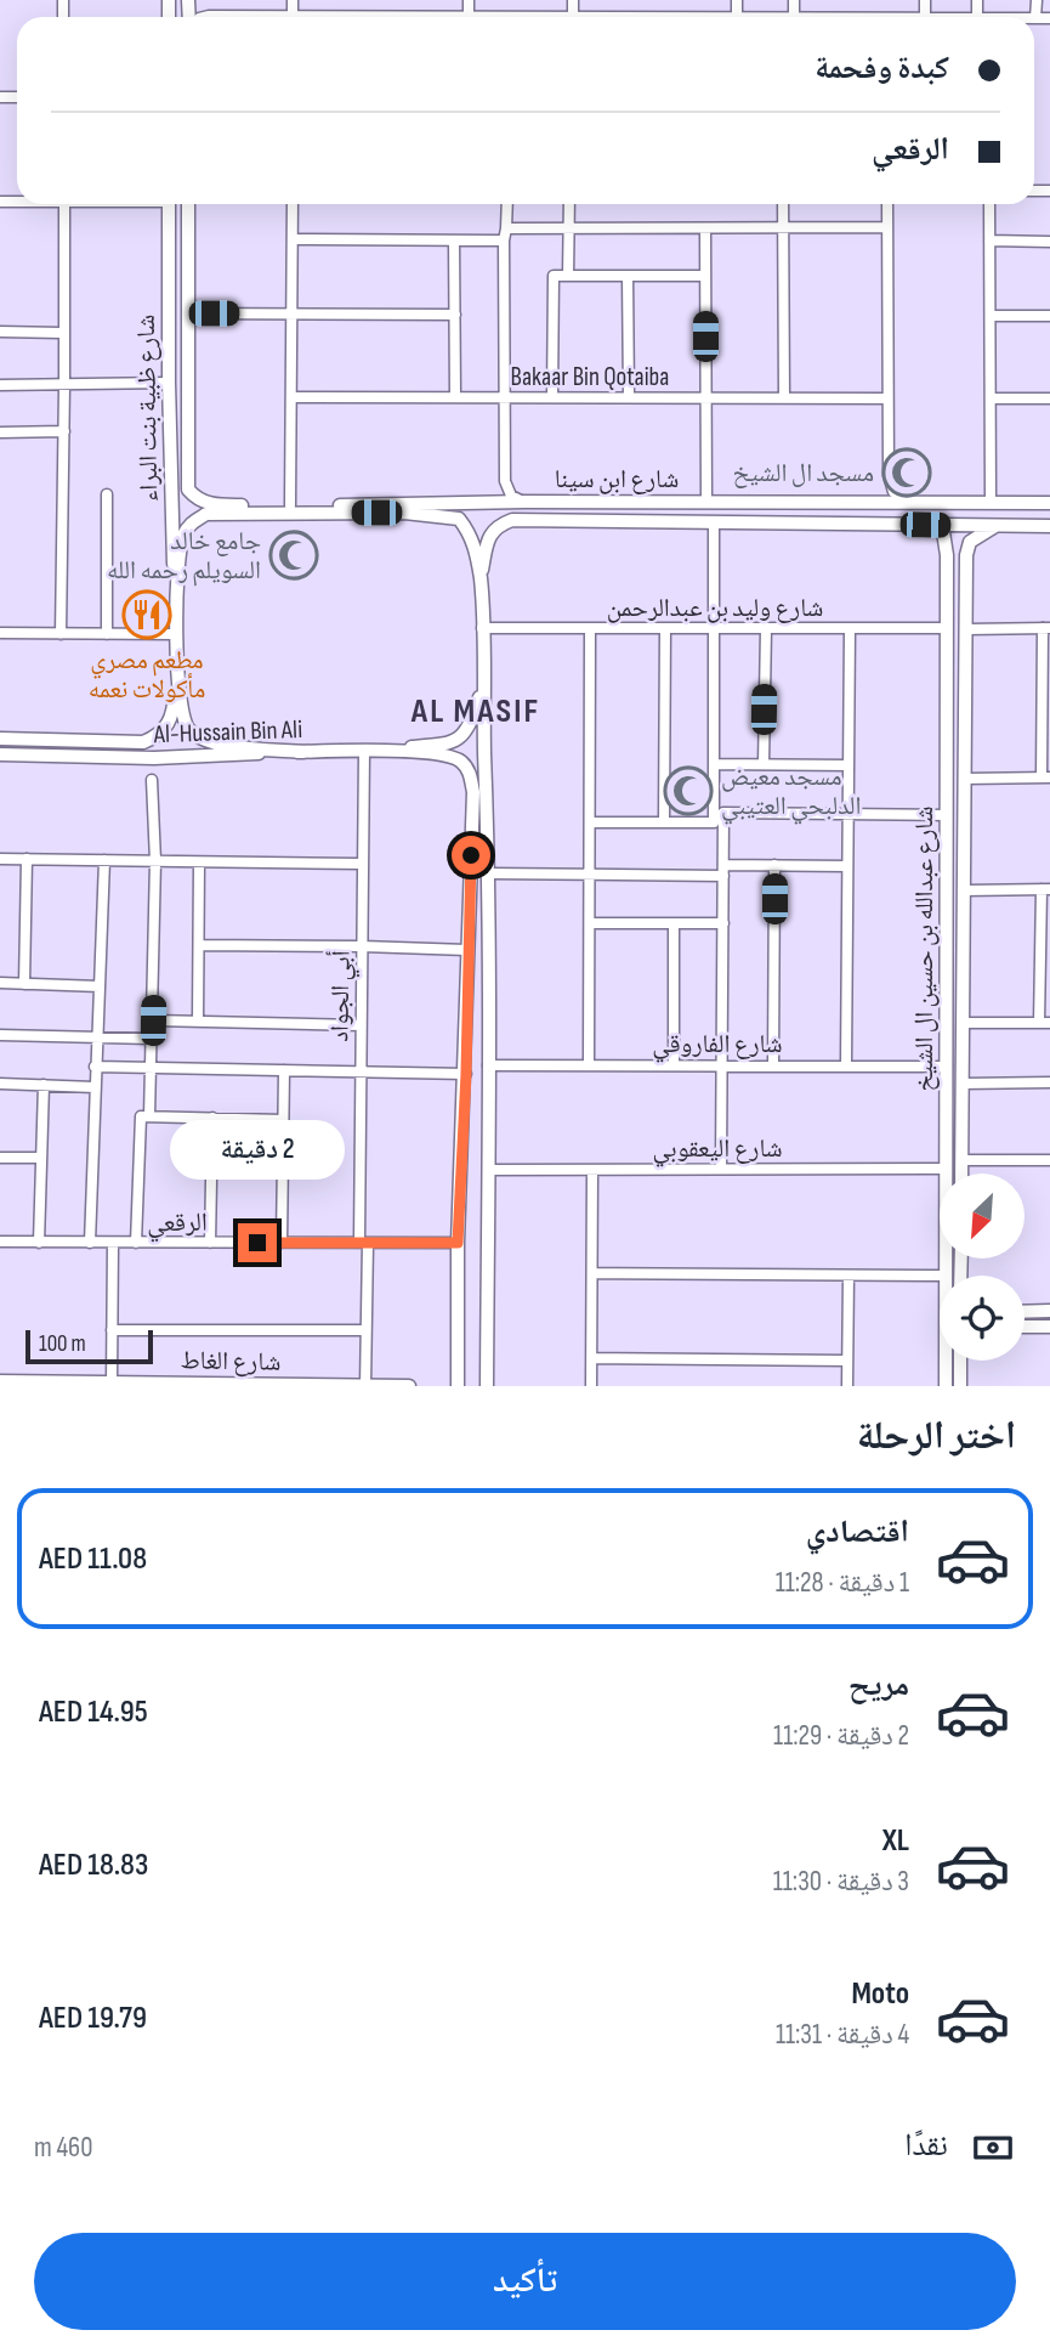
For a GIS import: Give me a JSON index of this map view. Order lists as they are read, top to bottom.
{
  "streets": {
    "street": [
      "Bakaar Bin Qotaiba",
      "شارع ظبية بنت البراء",
      "شارع ابن سينا",
      "شارع وليد بن عبدالرحمن",
      "Al-Hussain Bin Ali",
      "شارع عبدالله بن حسين ال الشيخ",
      "أبي الجواد",
      "شارع الفاروقي",
      "شارع اليعقوبي",
      "الرقعي",
      "شارع الغاط"
    ]
  },
  "crossings": [
    ["شارع ظبية بنت البراء", "شارع ابن سينا"],
    ["شارع ظبية بنت البراء", "Al-Hussain Bin Ali"],
    ["شارع وليد بن عبدالرحمن", "شارع عبدالله بن حسين ال الشيخ"],
    ["Al-Hussain Bin Ali", "أبي الجواد"],
    ["شارع عبدالله بن حسين ال الشيخ", "شارع الفاروقي"],
    ["شارع عبدالله بن حسين ال الشيخ", "شارع اليعقوبي"],
    ["أبي الجواد", "الرقعي"],
    ["أبي الجواد", "شارع الغاط"]
  ],
  "districts": ["AL MASIF"],
  "places": {
    "mosque": ["مسجد ال الشيخ", "جامع خالد السويلم رحمه الله", "مسجد معيض الدلبحي العتيبي"],
    "restaurant": ["مطعم مصري مأكولات نعمه"]
  },
  "scale_bar": "100 m",
  "north": "bottom left",
  "page": {
    "banner": ["كبدة وفحمة", "الرقعي"],
    "bubble": "2 دقيقة",
    "scale": "100 m",
    "heading": "اختر الرحلة",
    "list": [
      {
        "name": "اقتصادي",
        "note": "1 دقيقة · 11:28",
        "value": "AED 11.08"
      },
      {
        "name": "مريح",
        "note": "2 دقيقة · 11:29",
        "value": "AED 14.95"
      },
      {
        "name": "XL",
        "note": "3 دقيقة · 11:30",
        "value": "AED 18.83"
      },
      {
        "name": "Moto",
        "note": "4 دقيقة · 11:31",
        "value": "AED 19.79"
      }
    ],
    "pay": ["نقدًا", "460 m"],
    "buttons": "تأكيد"
  }
}
